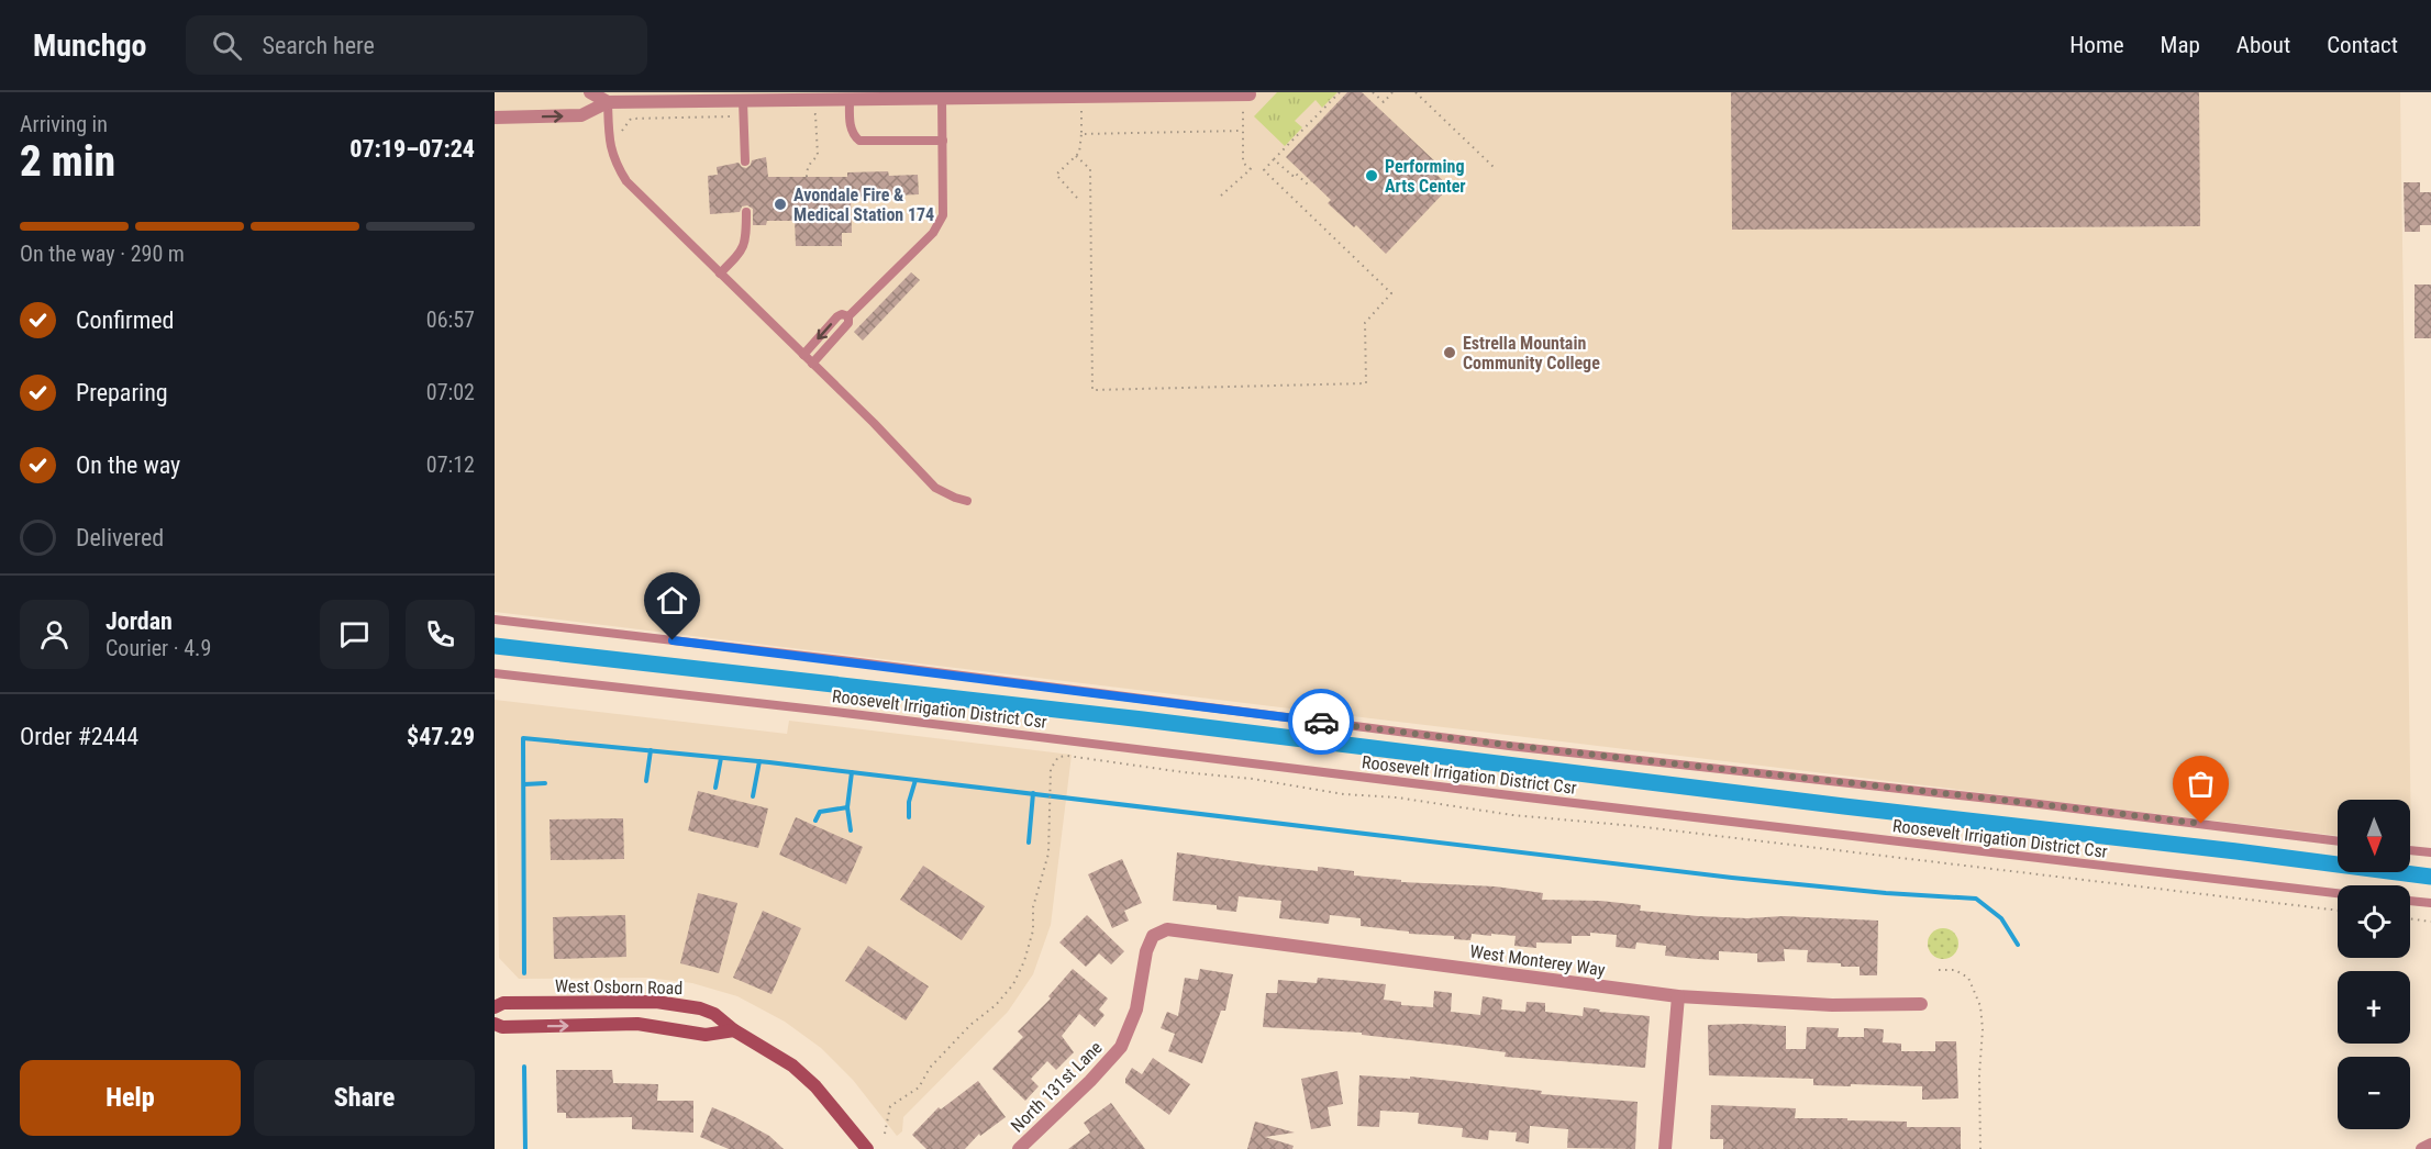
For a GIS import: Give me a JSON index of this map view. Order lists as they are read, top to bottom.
{
  "streets": {
    "street": ["West Monterey Way", "West Osborn Road", "North 131st Lane"],
    "lane": ["Roosevelt Irrigation District Csr"]
  },
  "crossings": [
    ["West Monterey Way", "North 131st Lane"]
  ],
  "places": ["Performing Arts Center", "Avondale Fire & Medical Station 174", "Estrella Mountain Community College"],
  "north": "bottom",
  "page": {
    "header": "Munchgo",
    "search": "Search here",
    "nav": [
      "Home",
      "Map",
      "About",
      "Contact"
    ],
    "heading": ["2 min", "Arriving in", "07:19–07:24"],
    "panel": [
      "Jordan",
      "Courier · 4.9",
      "Order #2444",
      "$47.29"
    ],
    "bar": "On the way · 290 m",
    "list": [
      ["Confirmed", "06:57"],
      ["Preparing", "07:02"],
      ["On the way", "07:12"],
      "Delivered"
    ],
    "map_buttons": ["+", "−"],
    "buttons": ["Help", "Share"]
  }
}
